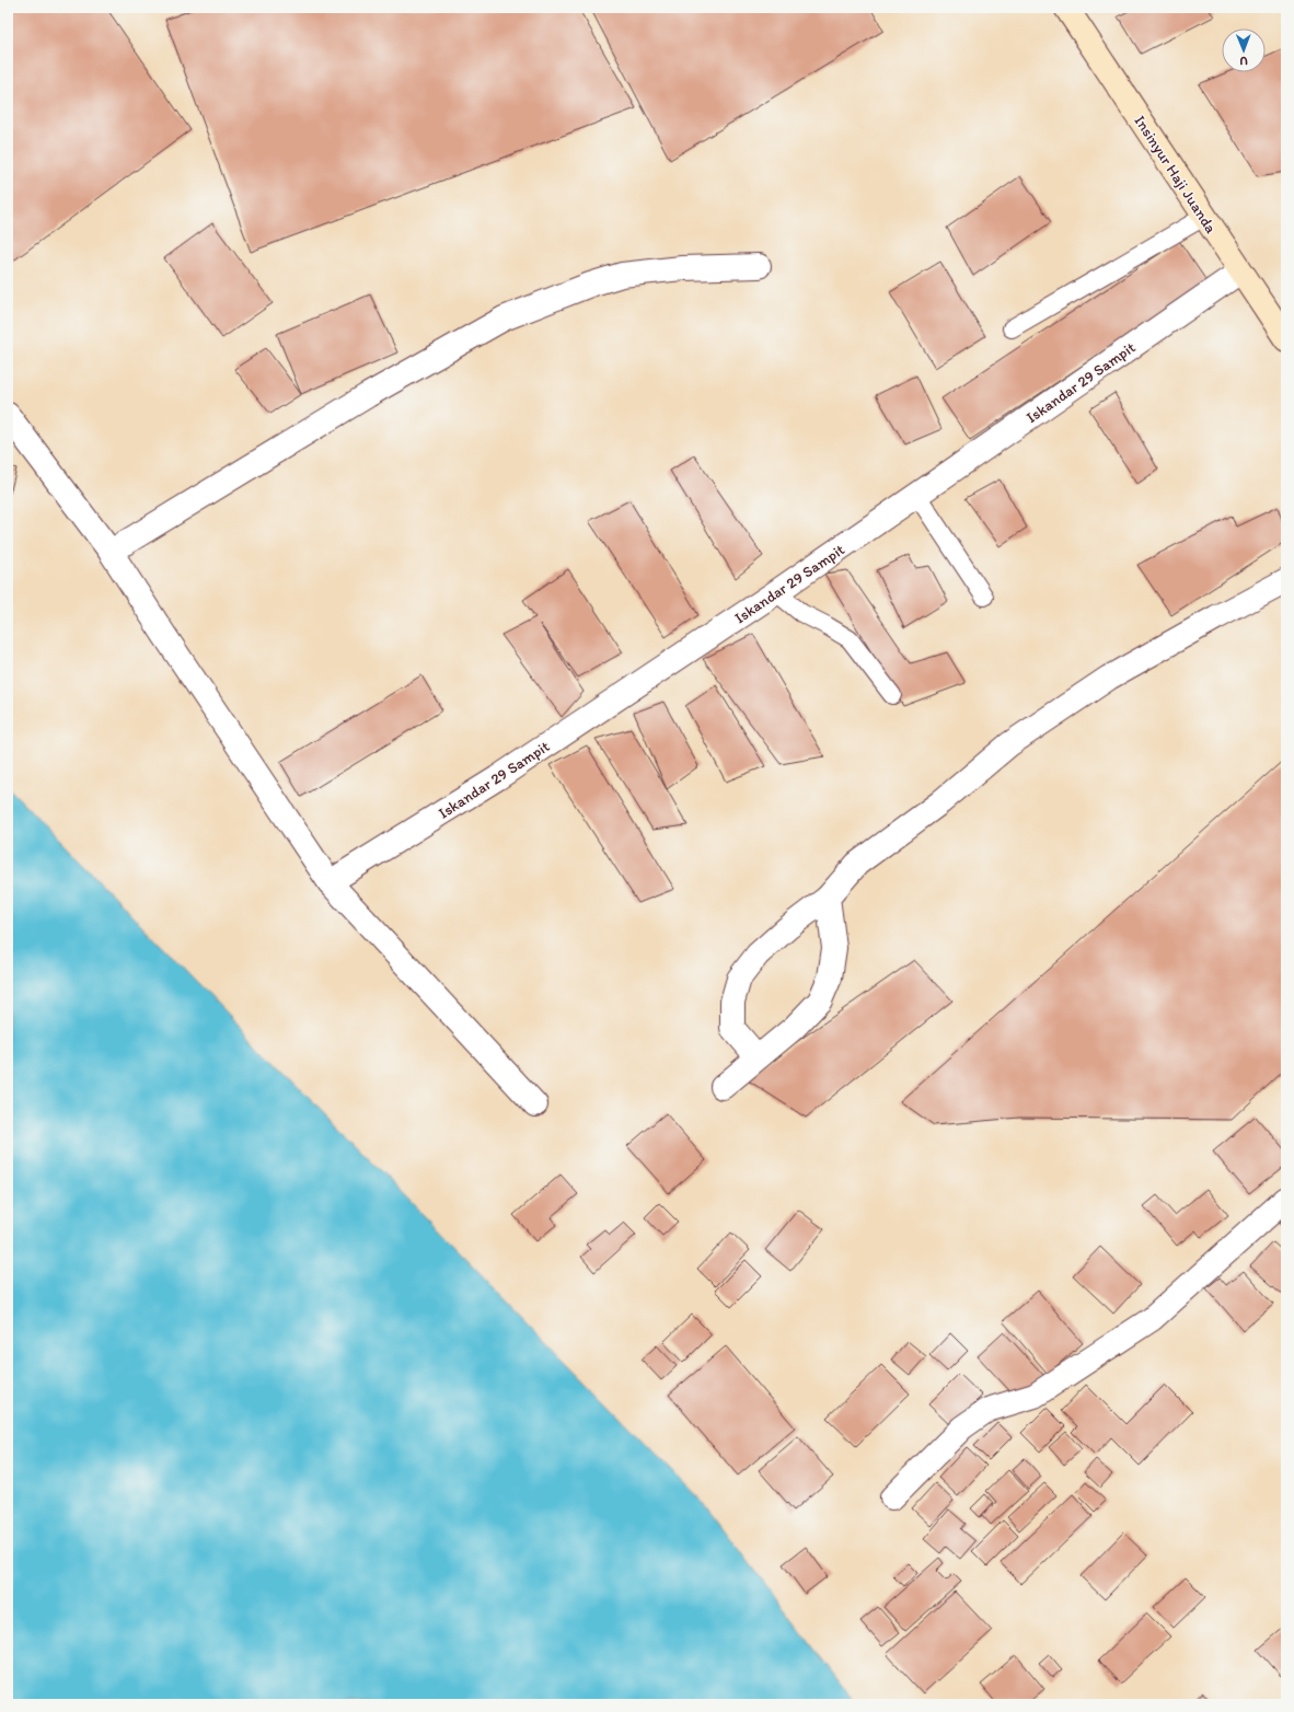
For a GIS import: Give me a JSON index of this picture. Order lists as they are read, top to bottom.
{
  "streets": {
    "street": ["Insinyur Haji Juanda", "Iskandar 29 Sampit"]
  },
  "crossings": [
    ["Insinyur Haji Juanda", "Iskandar 29 Sampit"]
  ],
  "north": "bottom"
}
